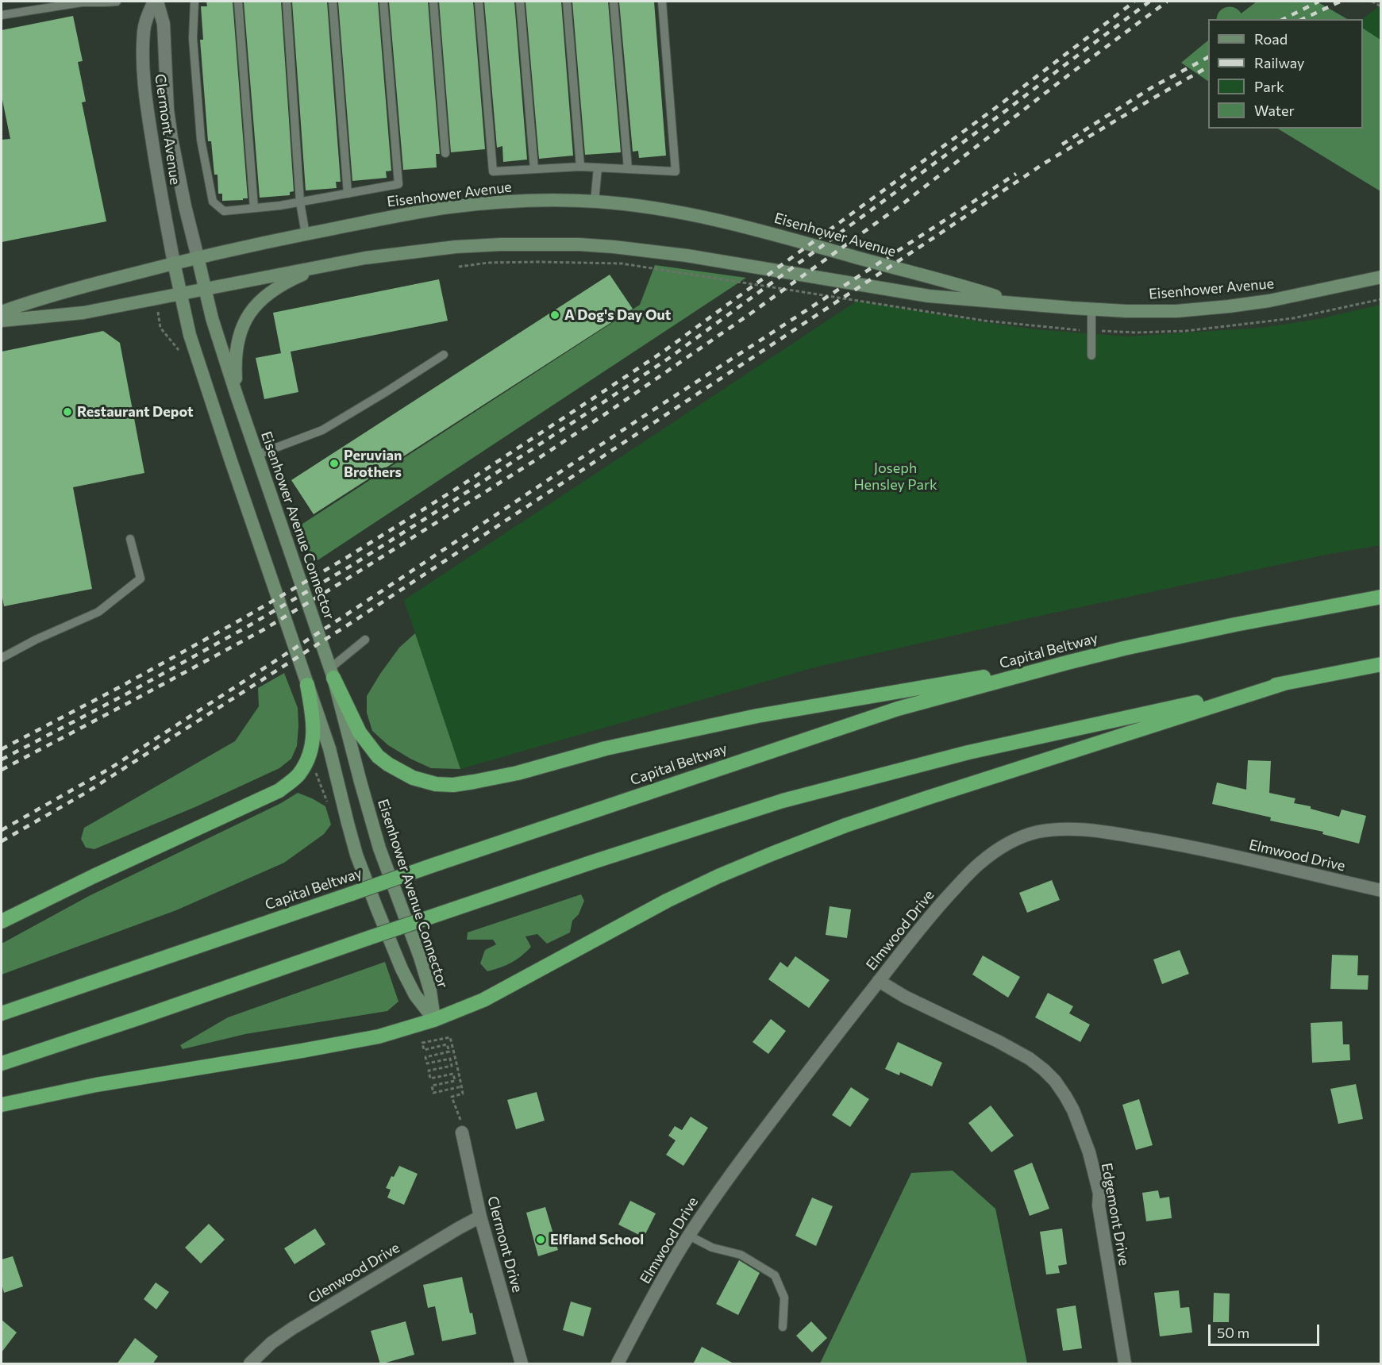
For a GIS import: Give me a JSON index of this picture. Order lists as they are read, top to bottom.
{
  "streets": {
    "highway": ["Capital Beltway"],
    "main road": ["Eisenhower Avenue", "Eisenhower Avenue Connector"],
    "street": [
      "Clermont Avenue",
      "Elmwood Drive",
      "Edgemont Drive",
      "Clermont Drive",
      "Glenwood Drive"
    ]
  },
  "crossings": [
    ["Clermont Avenue", "Eisenhower Avenue"],
    ["Clermont Avenue", "Eisenhower Avenue Connector"],
    ["Eisenhower Avenue", "Eisenhower Avenue Connector"],
    ["Elmwood Drive", "Edgemont Drive"],
    ["Clermont Drive", "Glenwood Drive"]
  ],
  "parks": ["Joseph Hensley Park"],
  "places": [
    "A Dog's Day Out",
    "Restaurant Depot",
    "Peruvian Brothers",
    "Elfland School"
  ],
  "legend": [
    "Road",
    "Railway",
    "Park",
    "Water"
  ],
  "scale_bar": "50 m"
}
